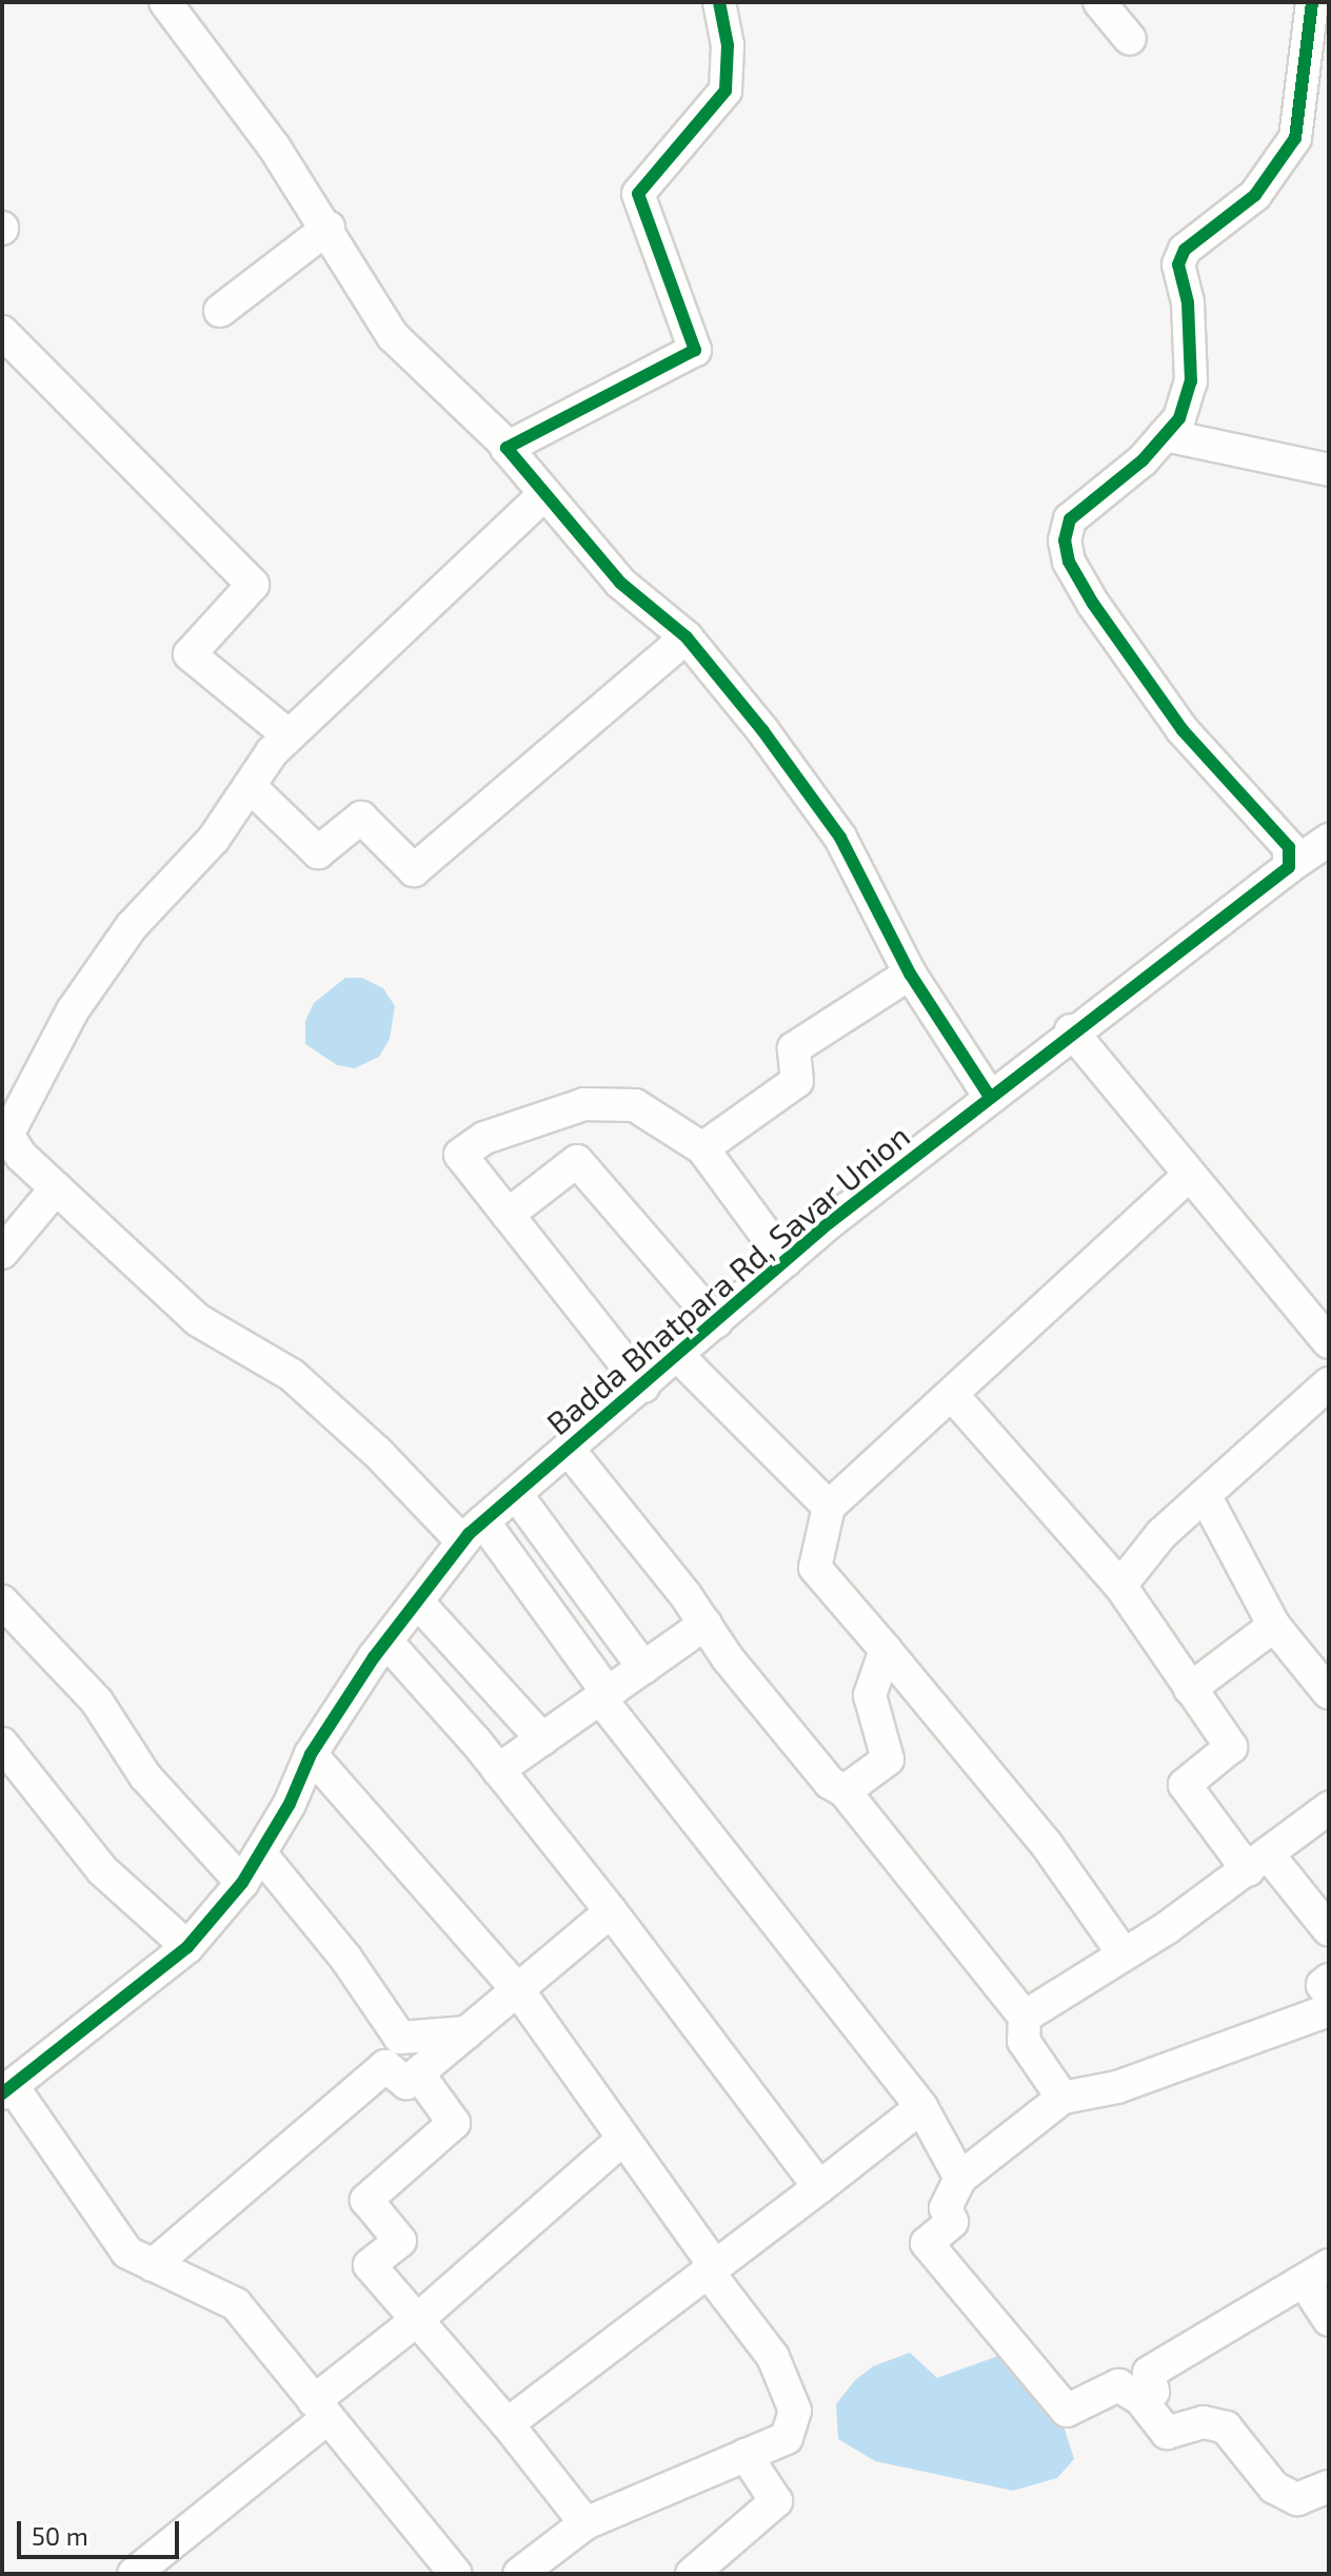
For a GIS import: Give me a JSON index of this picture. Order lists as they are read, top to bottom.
{
  "streets": {
    "street": ["Badda Bhatpara Rd, Savar Union"]
  },
  "scale_bar": "50 m"
}
